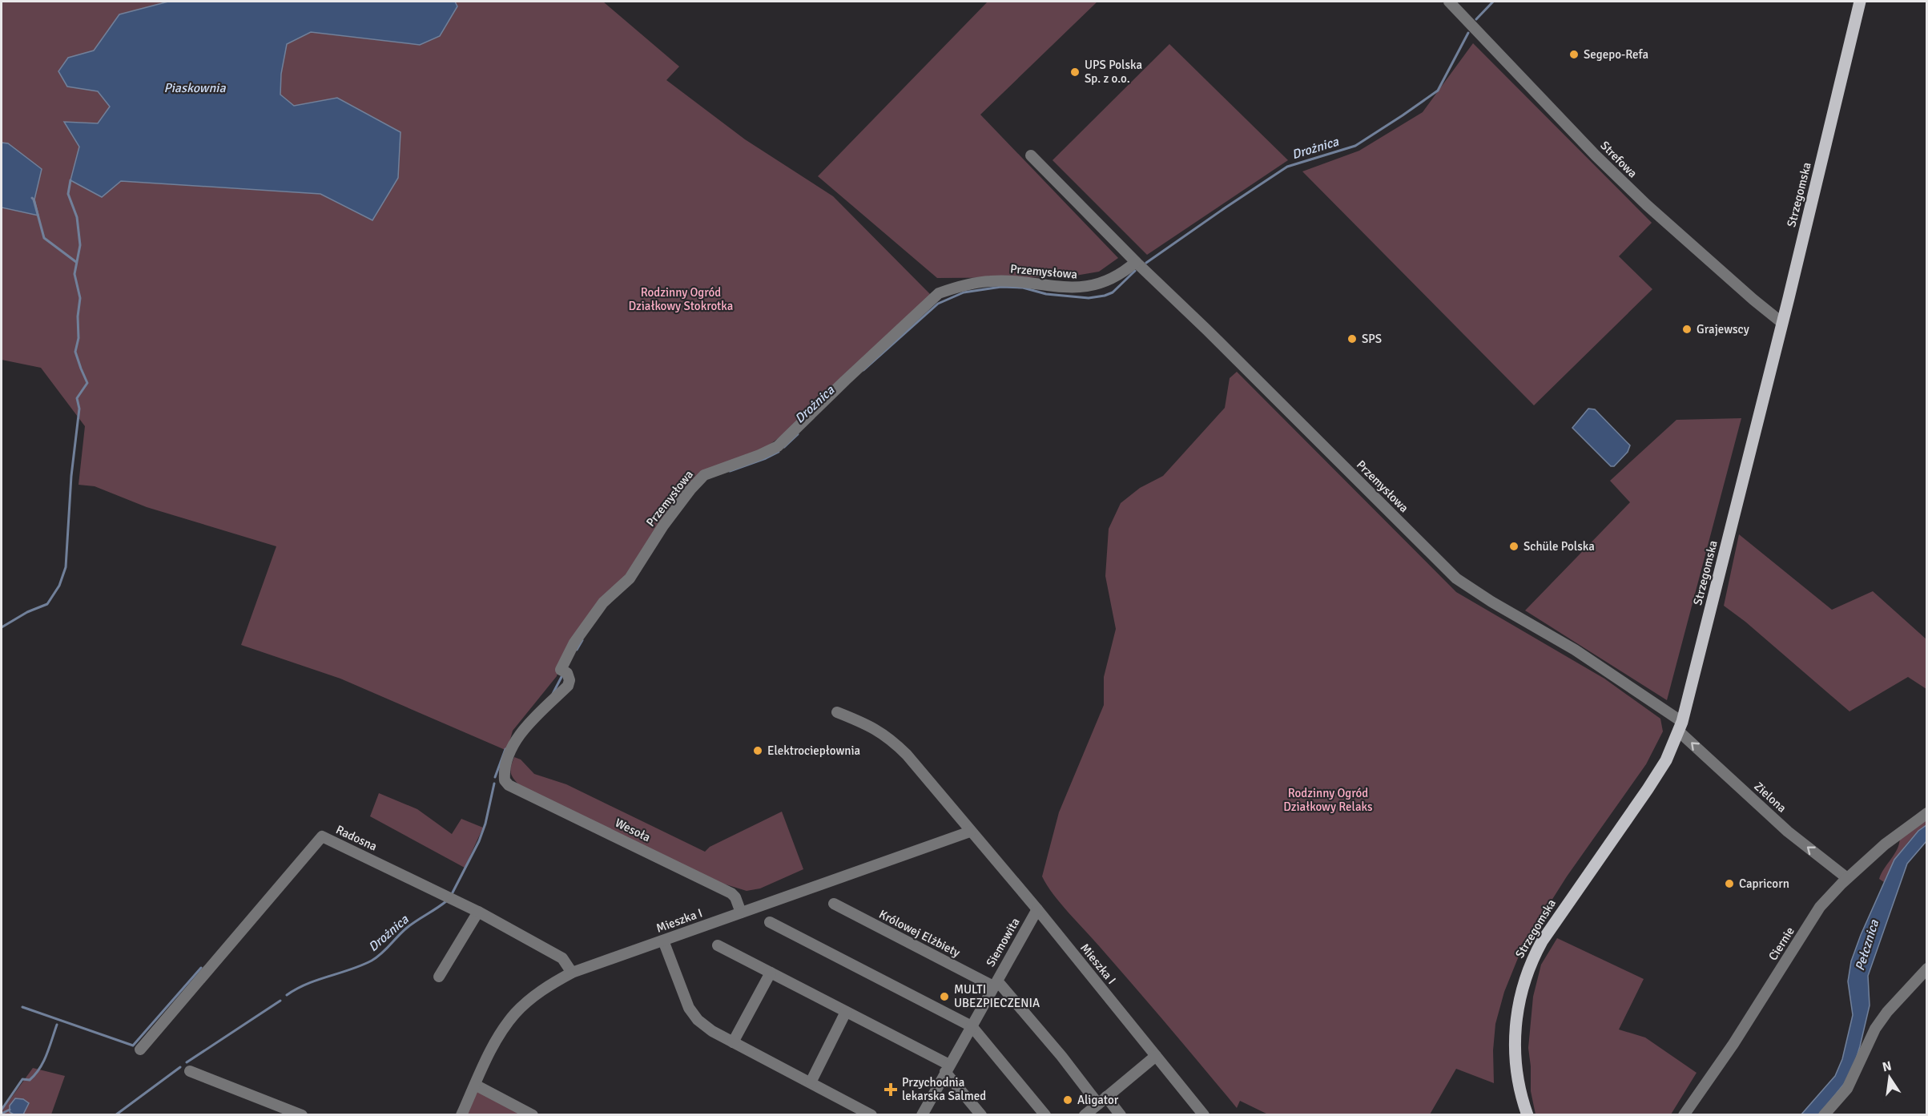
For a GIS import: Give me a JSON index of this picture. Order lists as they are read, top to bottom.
{
  "streets": {
    "main road": ["Strzegomska"],
    "street": [
      "Strefowa",
      "Przemysłowa",
      "Zielona",
      "Wesoła",
      "Radosna",
      "Mieszka I",
      "Królowej Elżbiety",
      "Siemowita",
      "Ciernie"
    ]
  },
  "crossings": [
    ["Strefowa", "Strzegomska"],
    ["Strzegomska", "Przemysłowa"],
    ["Strzegomska", "Zielona"],
    ["Przemysłowa", "Zielona"],
    ["Przemysłowa", "Wesoła"],
    ["Zielona", "Ciernie"],
    ["Wesoła", "Mieszka I"],
    ["Radosna", "Mieszka I"],
    ["Mieszka I", "Siemowita"],
    ["Królowej Elżbiety", "Siemowita"]
  ],
  "one_way": ["Zielona"],
  "water": ["Piaskownia", "Drożnica", "Pełcznica"],
  "parks": ["Rodzinny Ogród Działkowy Stokrotka", "Rodzinny Ogród Działkowy Relaks"],
  "places": {
    "other": [
      "Segepo-Refa",
      "UPS Polska Sp. z o.o.",
      "Grajewscy",
      "SPS",
      "Schüle Polska",
      "Elektrociepłownia",
      "Capricorn",
      "MULTI UBEZPIECZENIA",
      "Aligator"
    ],
    "health": ["Przychodnia lekarska Salmed"]
  },
  "north": "top"
}
